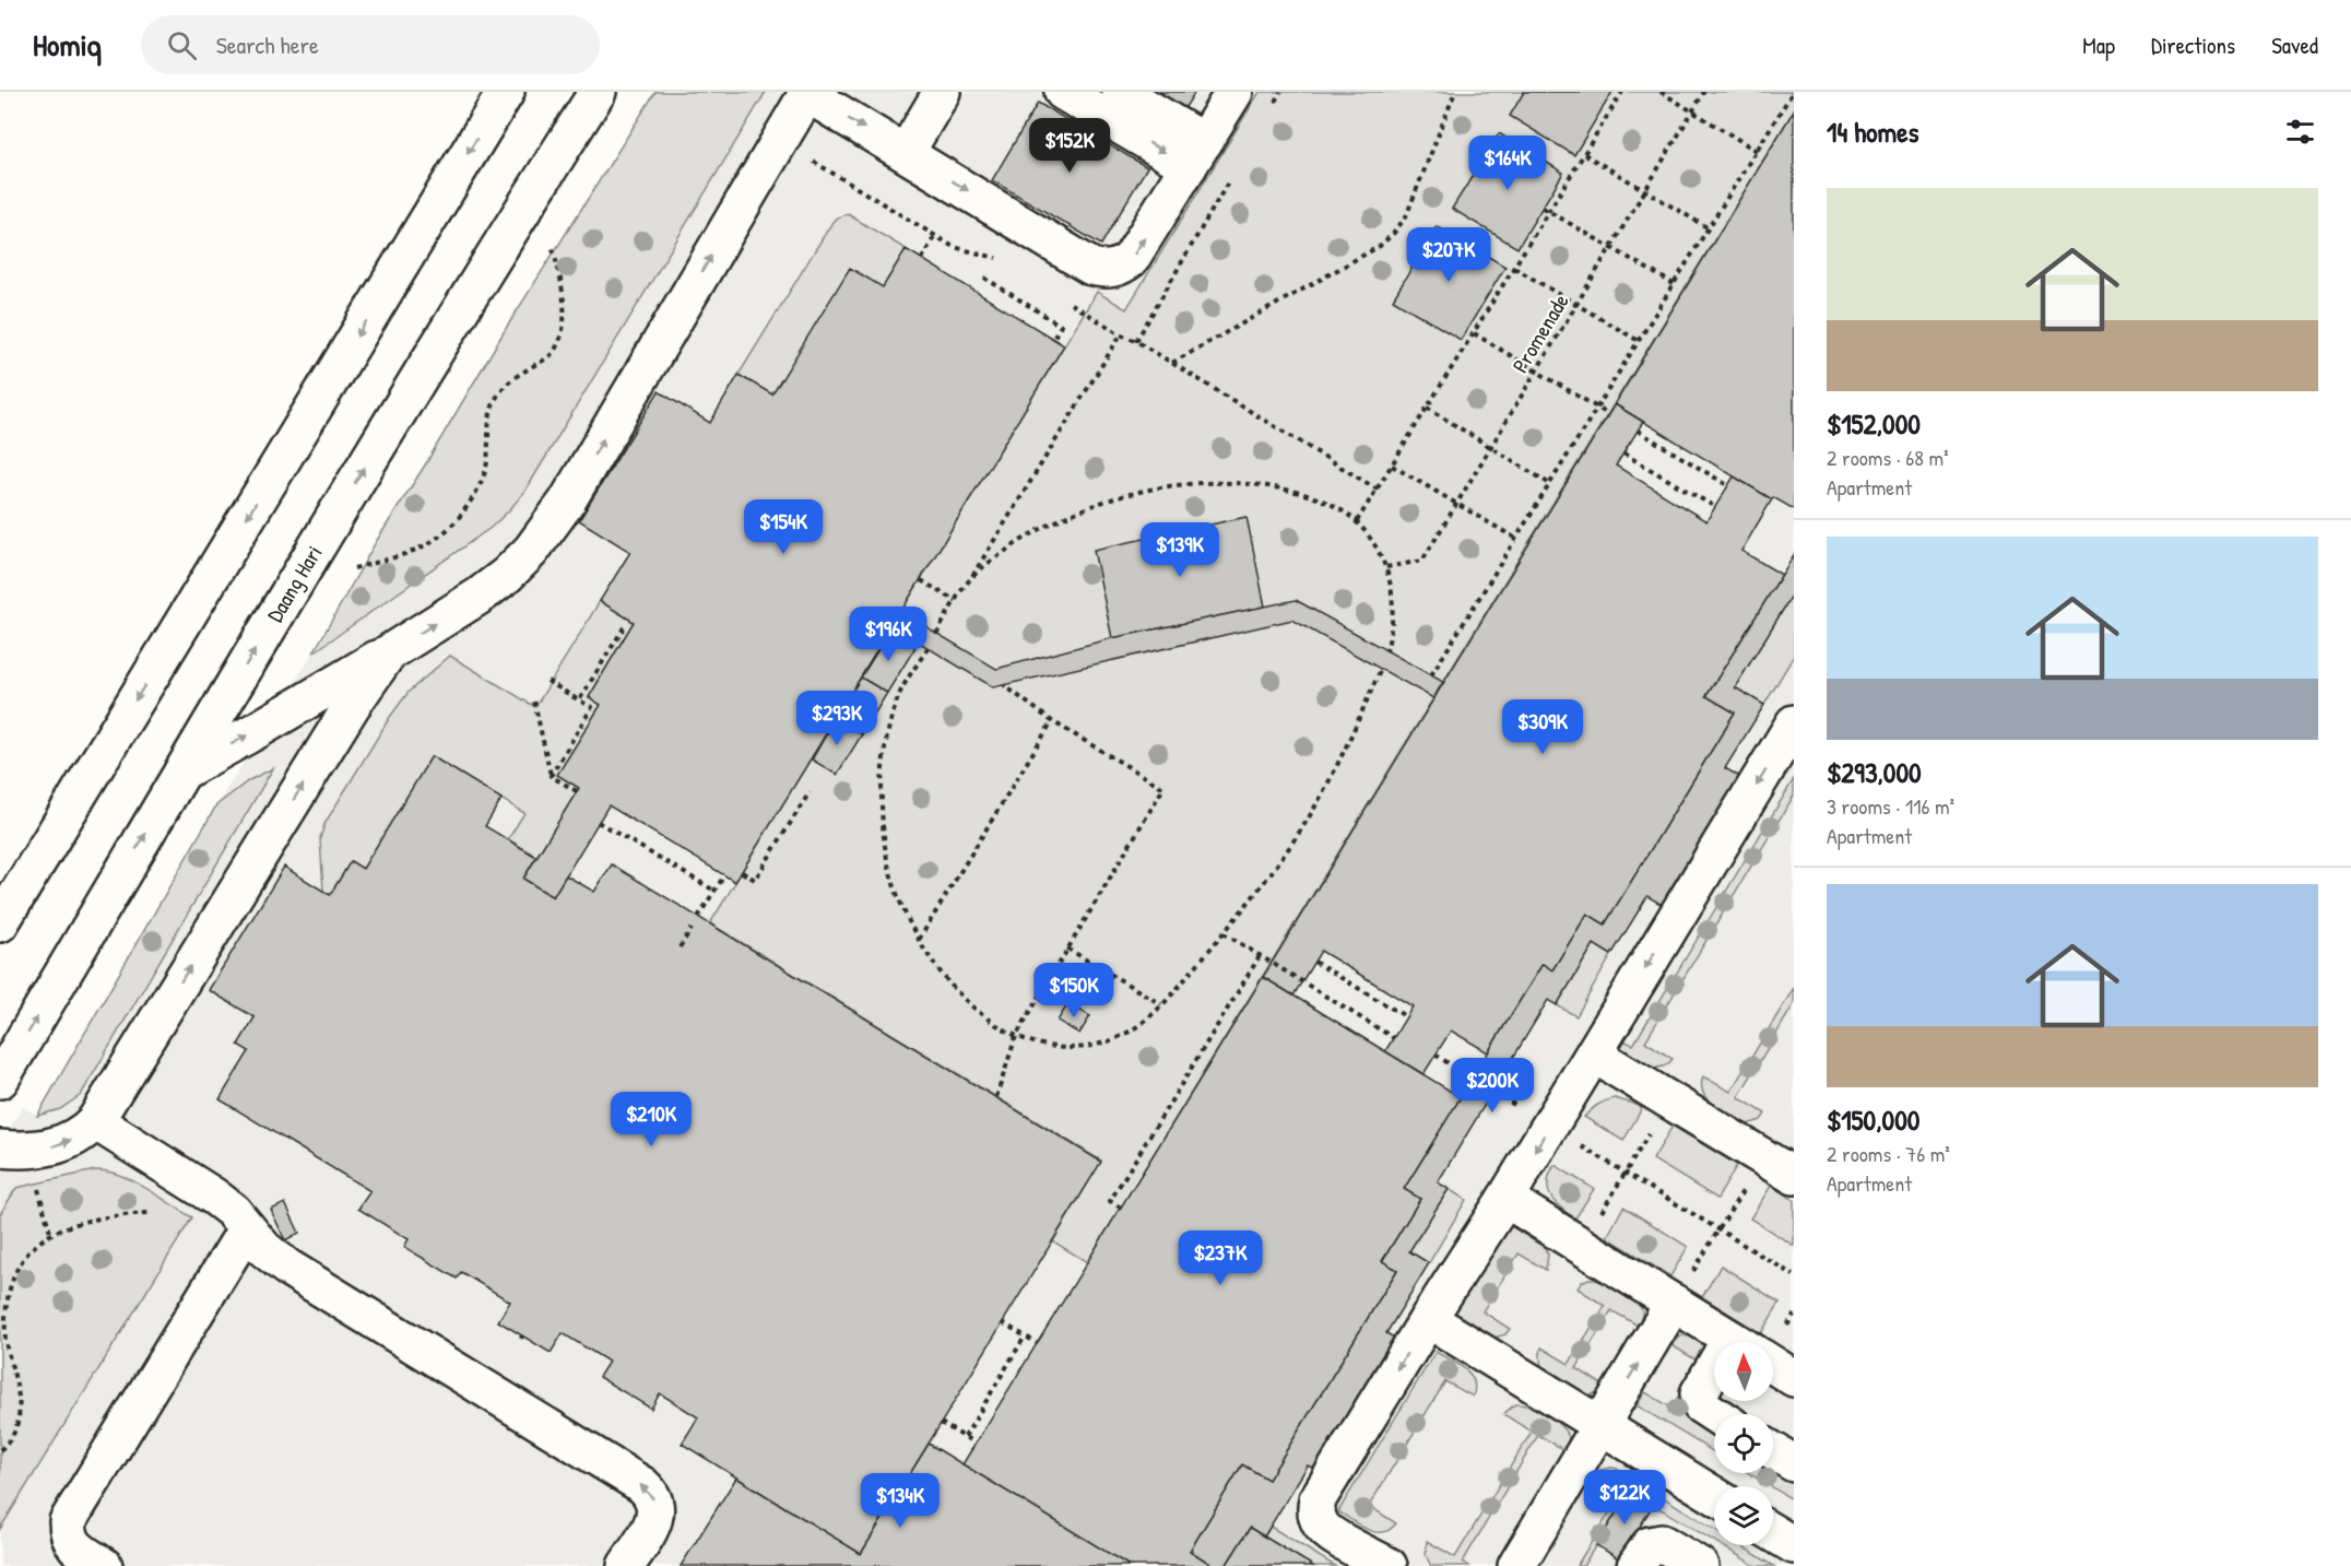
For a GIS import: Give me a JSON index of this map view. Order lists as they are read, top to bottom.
{
  "streets": {
    "main road": ["Daang Hari"],
    "path": ["Promenade"]
  },
  "north": "top",
  "page": {
    "header": "Homiq",
    "search": "Search here",
    "nav": ["Map", "Directions", "Saved"],
    "heading": "14 homes",
    "price": [
      "$152K",
      "$164K",
      "$207K",
      "$154K",
      "$139K",
      "$196K",
      "$293K",
      "$309K",
      "$150K",
      "$200K",
      "$210K",
      "$237K",
      "$122K",
      "$134K"
    ],
    "list": [
      {
        "name": "$152,000",
        "note": "2 rooms · 68 m² · Apartment"
      },
      {
        "name": "$293,000",
        "note": "3 rooms · 116 m² · Apartment"
      },
      {
        "name": "$150,000",
        "note": "2 rooms · 76 m² · Apartment"
      }
    ]
  }
}
